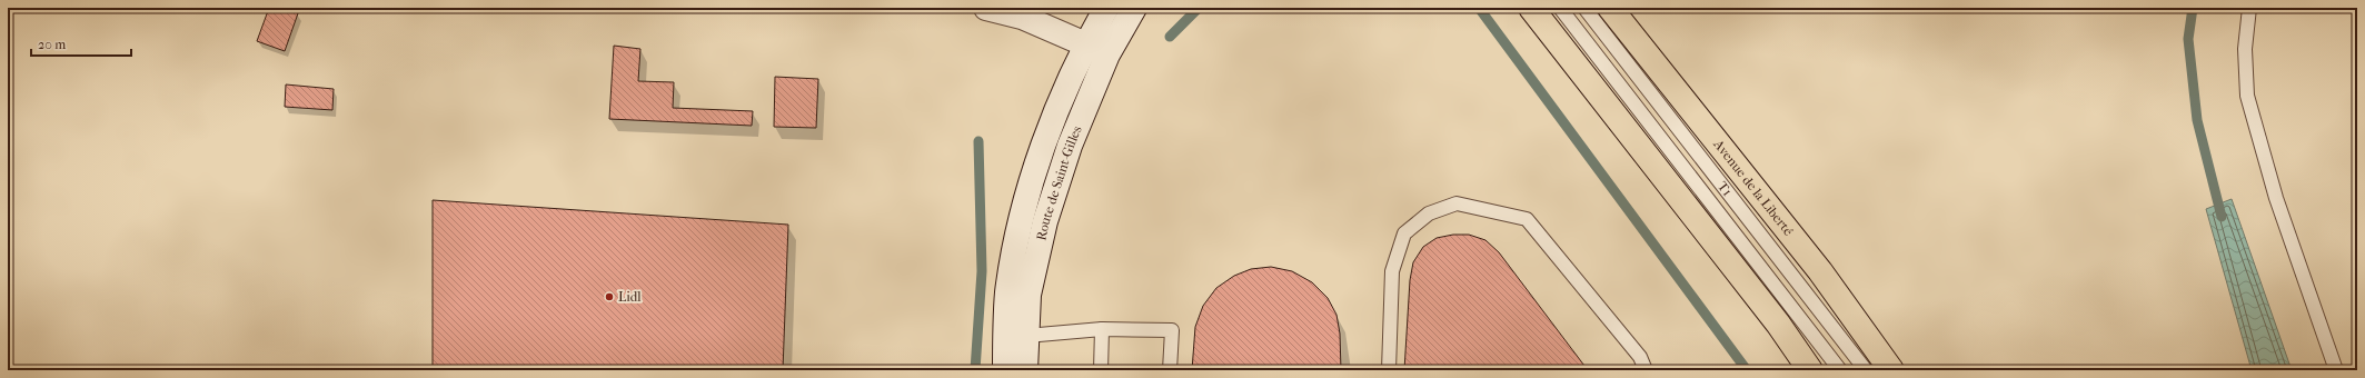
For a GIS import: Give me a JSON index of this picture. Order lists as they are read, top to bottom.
{
  "streets": {
    "main road": ["Route de Saint-Gilles", "Avenue de la Liberté"],
    "lane": ["T1"]
  },
  "places": ["Lidl"],
  "scale_bar": "20 m"
}
